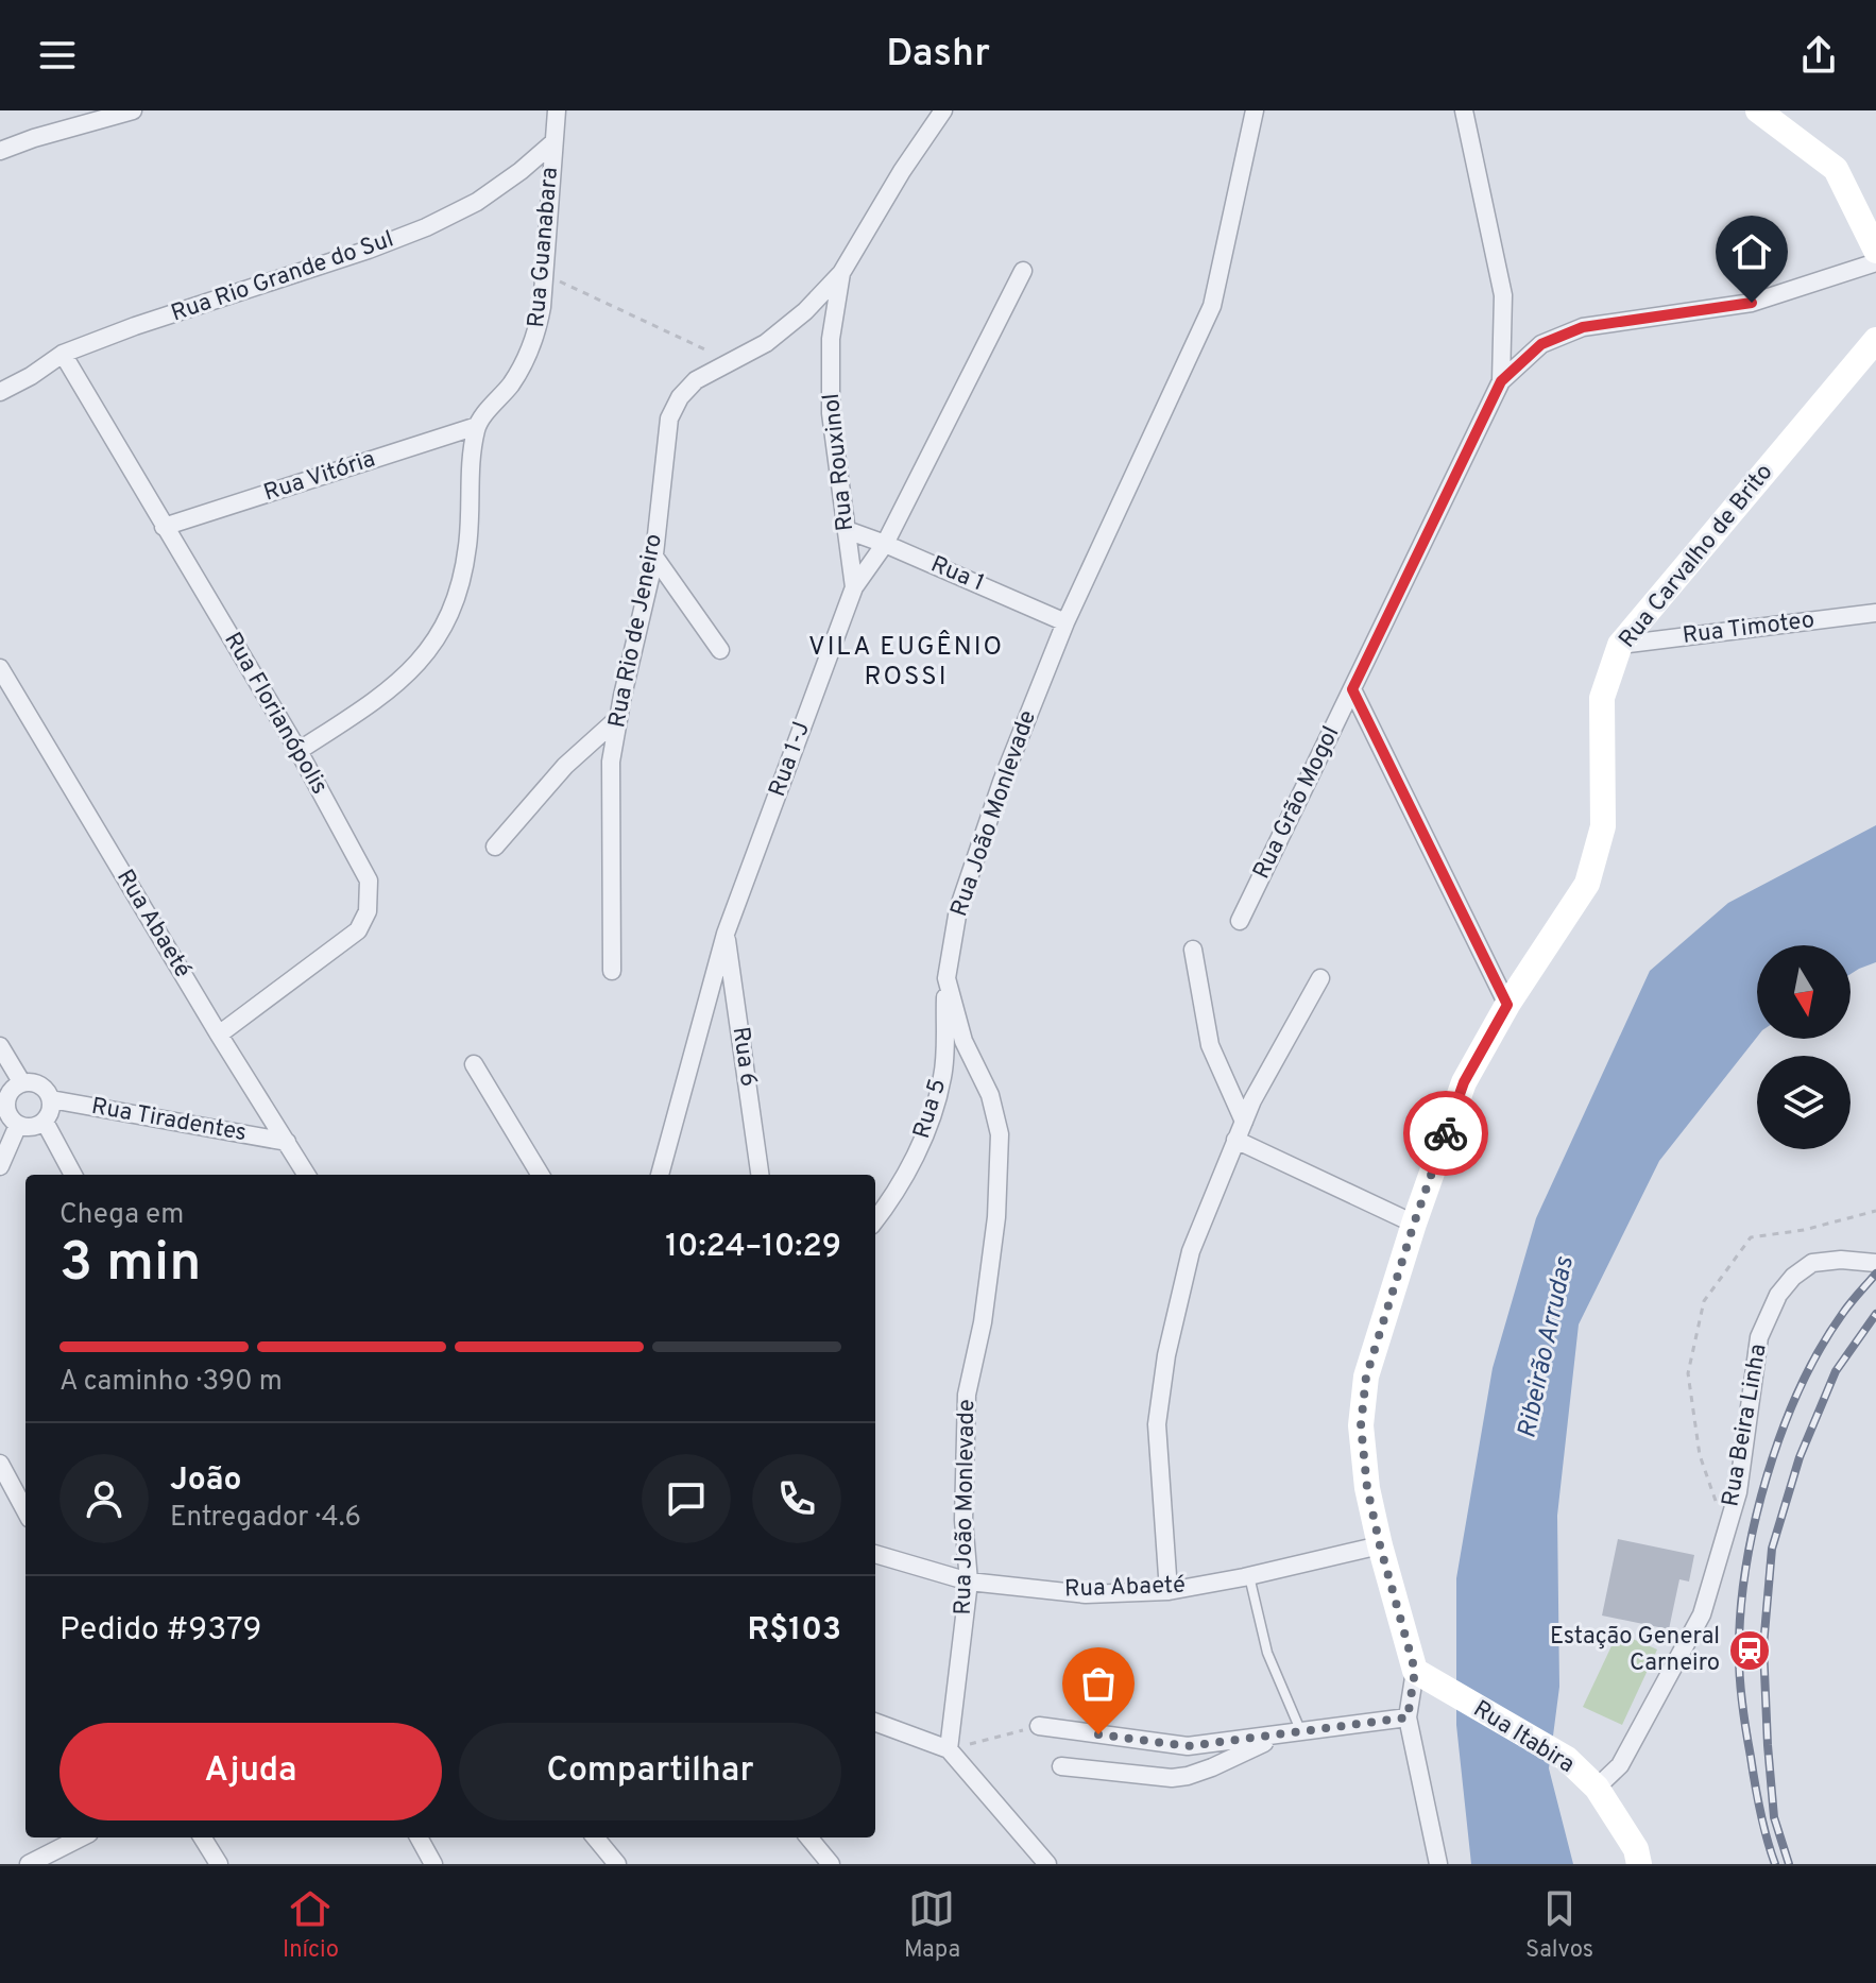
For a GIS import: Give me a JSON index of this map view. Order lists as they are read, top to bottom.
{
  "streets": {
    "street": [
      "Rua Guanabara",
      "Rua Rio Grande do Sul",
      "Rua Rouxinol",
      "Rua Vitória",
      "Rua Carvalho de Brito",
      "Rua 1",
      "Rua Timoteo",
      "Rua Rio de Jeneiro",
      "Rua Florianópolis",
      "Rua 1-J",
      "Rua Grão Mogol",
      "Rua João Monlevade",
      "Rua Abaeté",
      "Rua 6",
      "Rua 5",
      "Rua Tiradentes",
      "Rua Beira Linha",
      "Rua Itabira"
    ]
  },
  "crossings": [
    ["Rua Guanabara", "Rua Rio Grande do Sul"],
    ["Rua Guanabara", "Rua Vitória"],
    ["Rua Guanabara", "Rua Florianópolis"],
    ["Rua Rio Grande do Sul", "Rua Florianópolis"],
    ["Rua Rouxinol", "Rua 1"],
    ["Rua Rouxinol", "Rua Rio de Jeneiro"],
    ["Rua Rouxinol", "Rua 1-J"],
    ["Rua Vitória", "Rua Florianópolis"],
    ["Rua Carvalho de Brito", "Rua Timoteo"],
    ["Rua Carvalho de Brito", "Rua Abaeté"],
    ["Rua Carvalho de Brito", "Rua Itabira"],
    ["Rua 1", "Rua 1-J"],
    ["Rua 1", "Rua João Monlevade"],
    ["Rua Florianópolis", "Rua Abaeté"],
    ["Rua 1-J", "Rua 6"],
    ["Rua João Monlevade", "Rua Abaeté"],
    ["Rua João Monlevade", "Rua 5"],
    ["Rua Abaeté", "Rua Tiradentes"],
    ["Rua Beira Linha", "Rua Itabira"]
  ],
  "districts": ["VILA EUGÊNIO ROSSI"],
  "water": ["Ribeirão Arrudas"],
  "places": {
    "station": ["Estação General Carneiro"]
  },
  "north": "bottom",
  "page": {
    "header": "Dashr",
    "heading": ["3 min", "Chega em", "10:24–10:29"],
    "panel": [
      "João",
      "Entregador · 4.6",
      "Pedido #9379",
      "R$103"
    ],
    "bar": "A caminho · 390 m",
    "buttons": ["Ajuda", "Compartilhar"],
    "tabs": ["Início", "Mapa", "Salvos"]
  }
}
